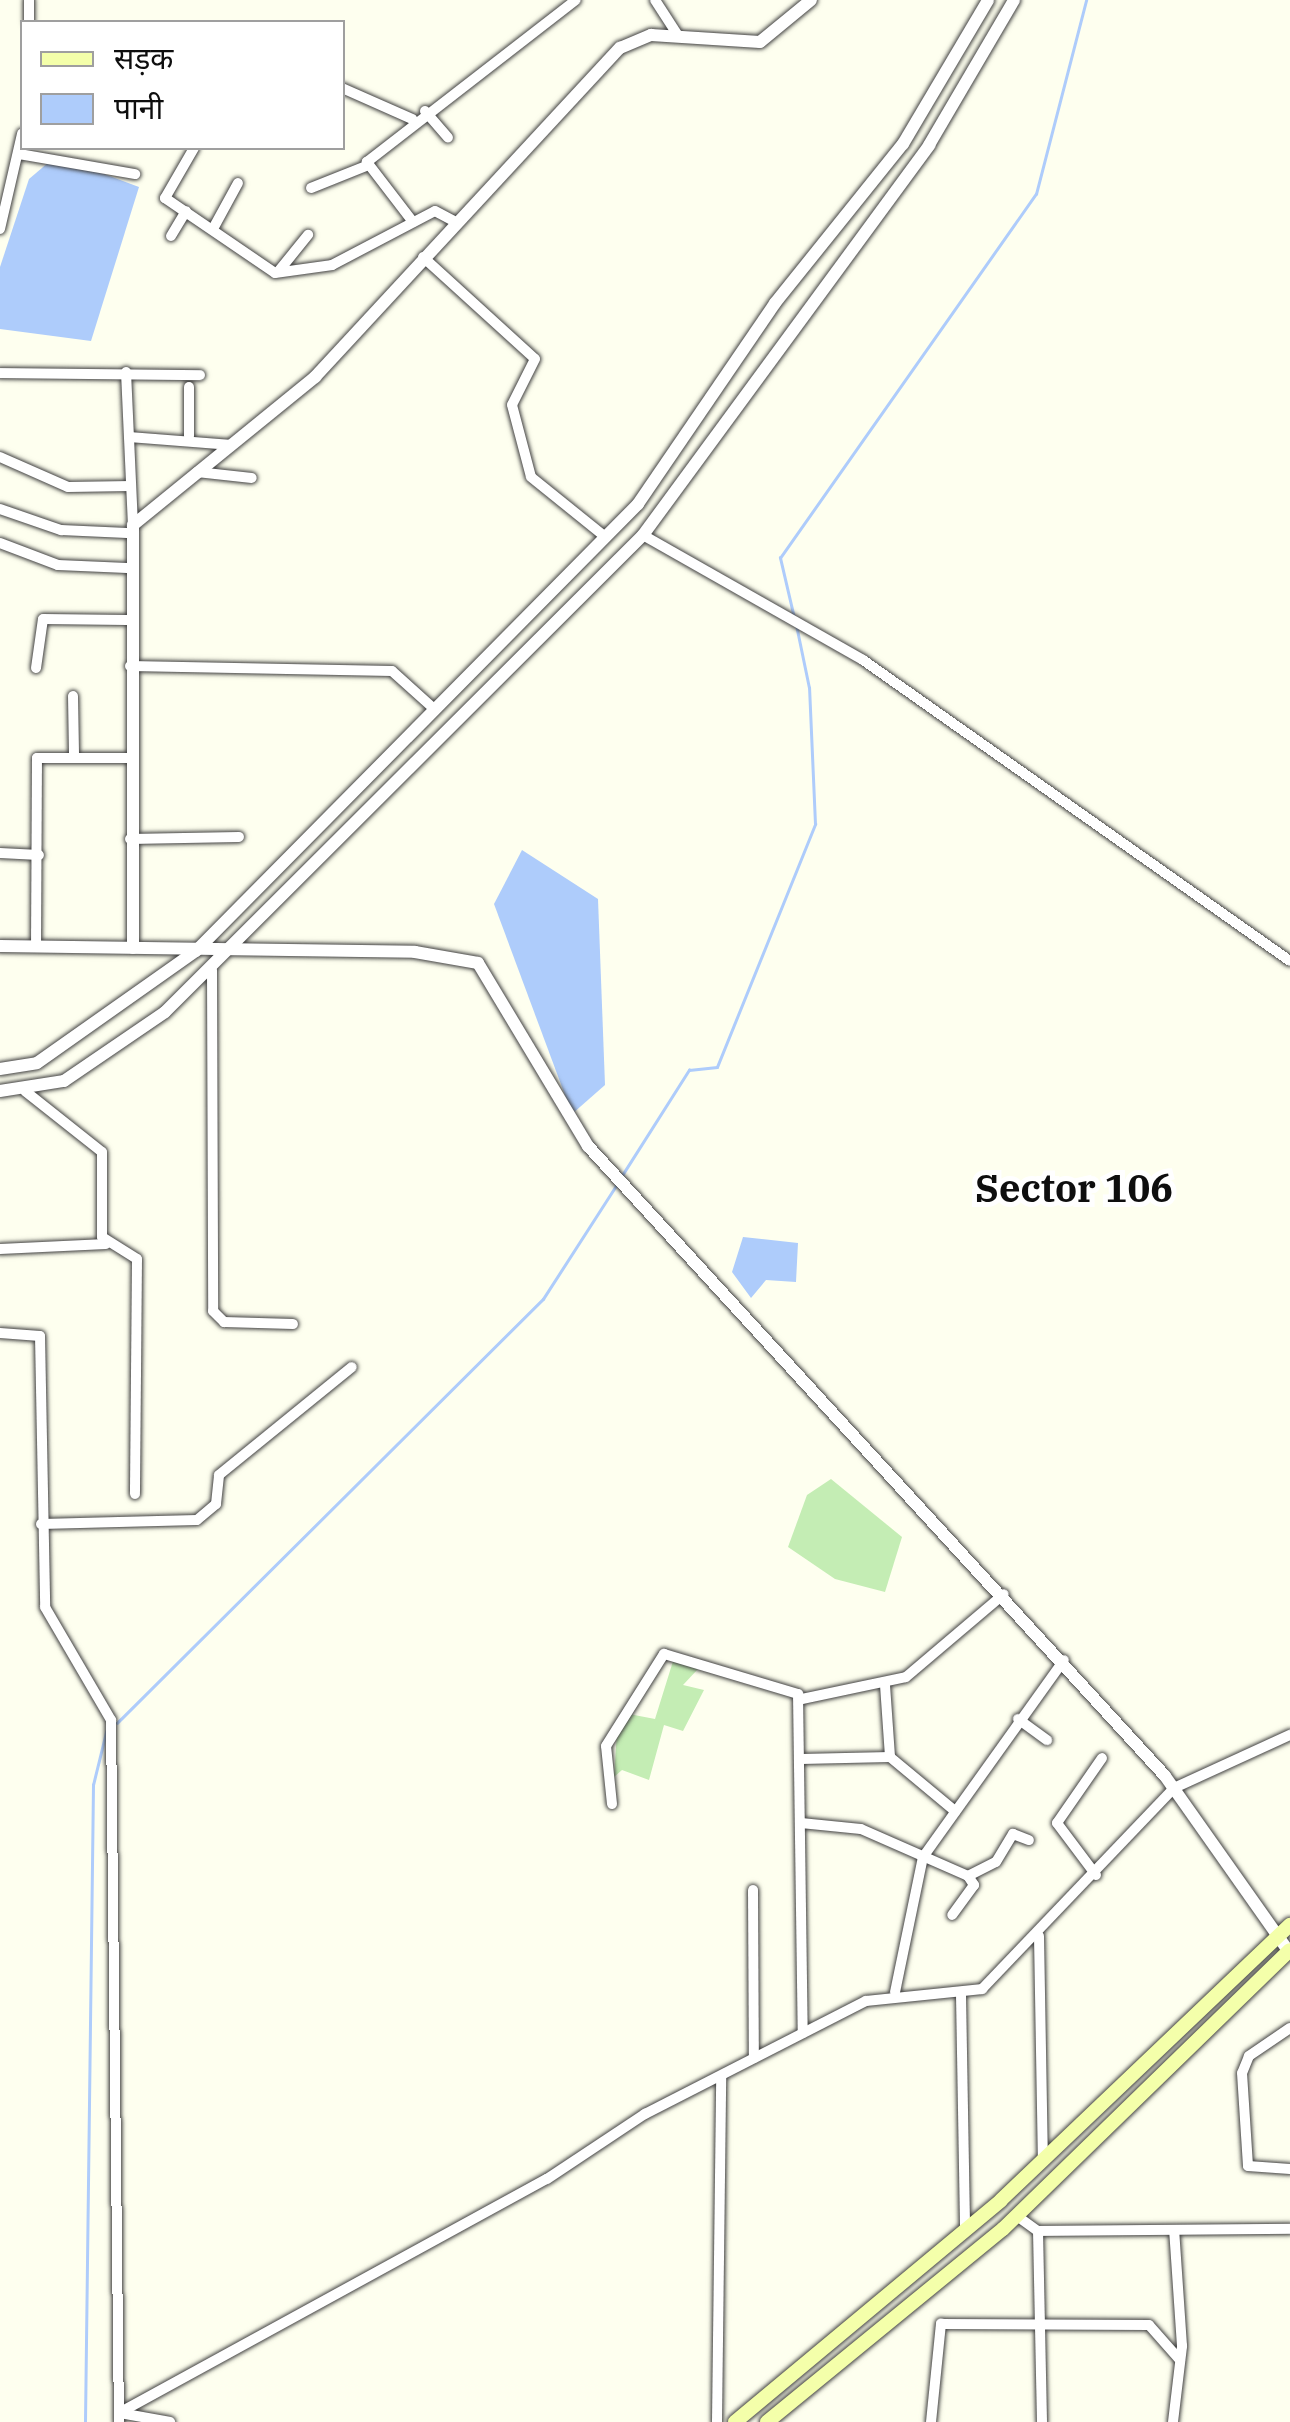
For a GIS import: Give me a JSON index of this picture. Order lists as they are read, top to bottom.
{
  "districts": ["Sector 106"],
  "legend": ["सड़क", "पानी"]
}
